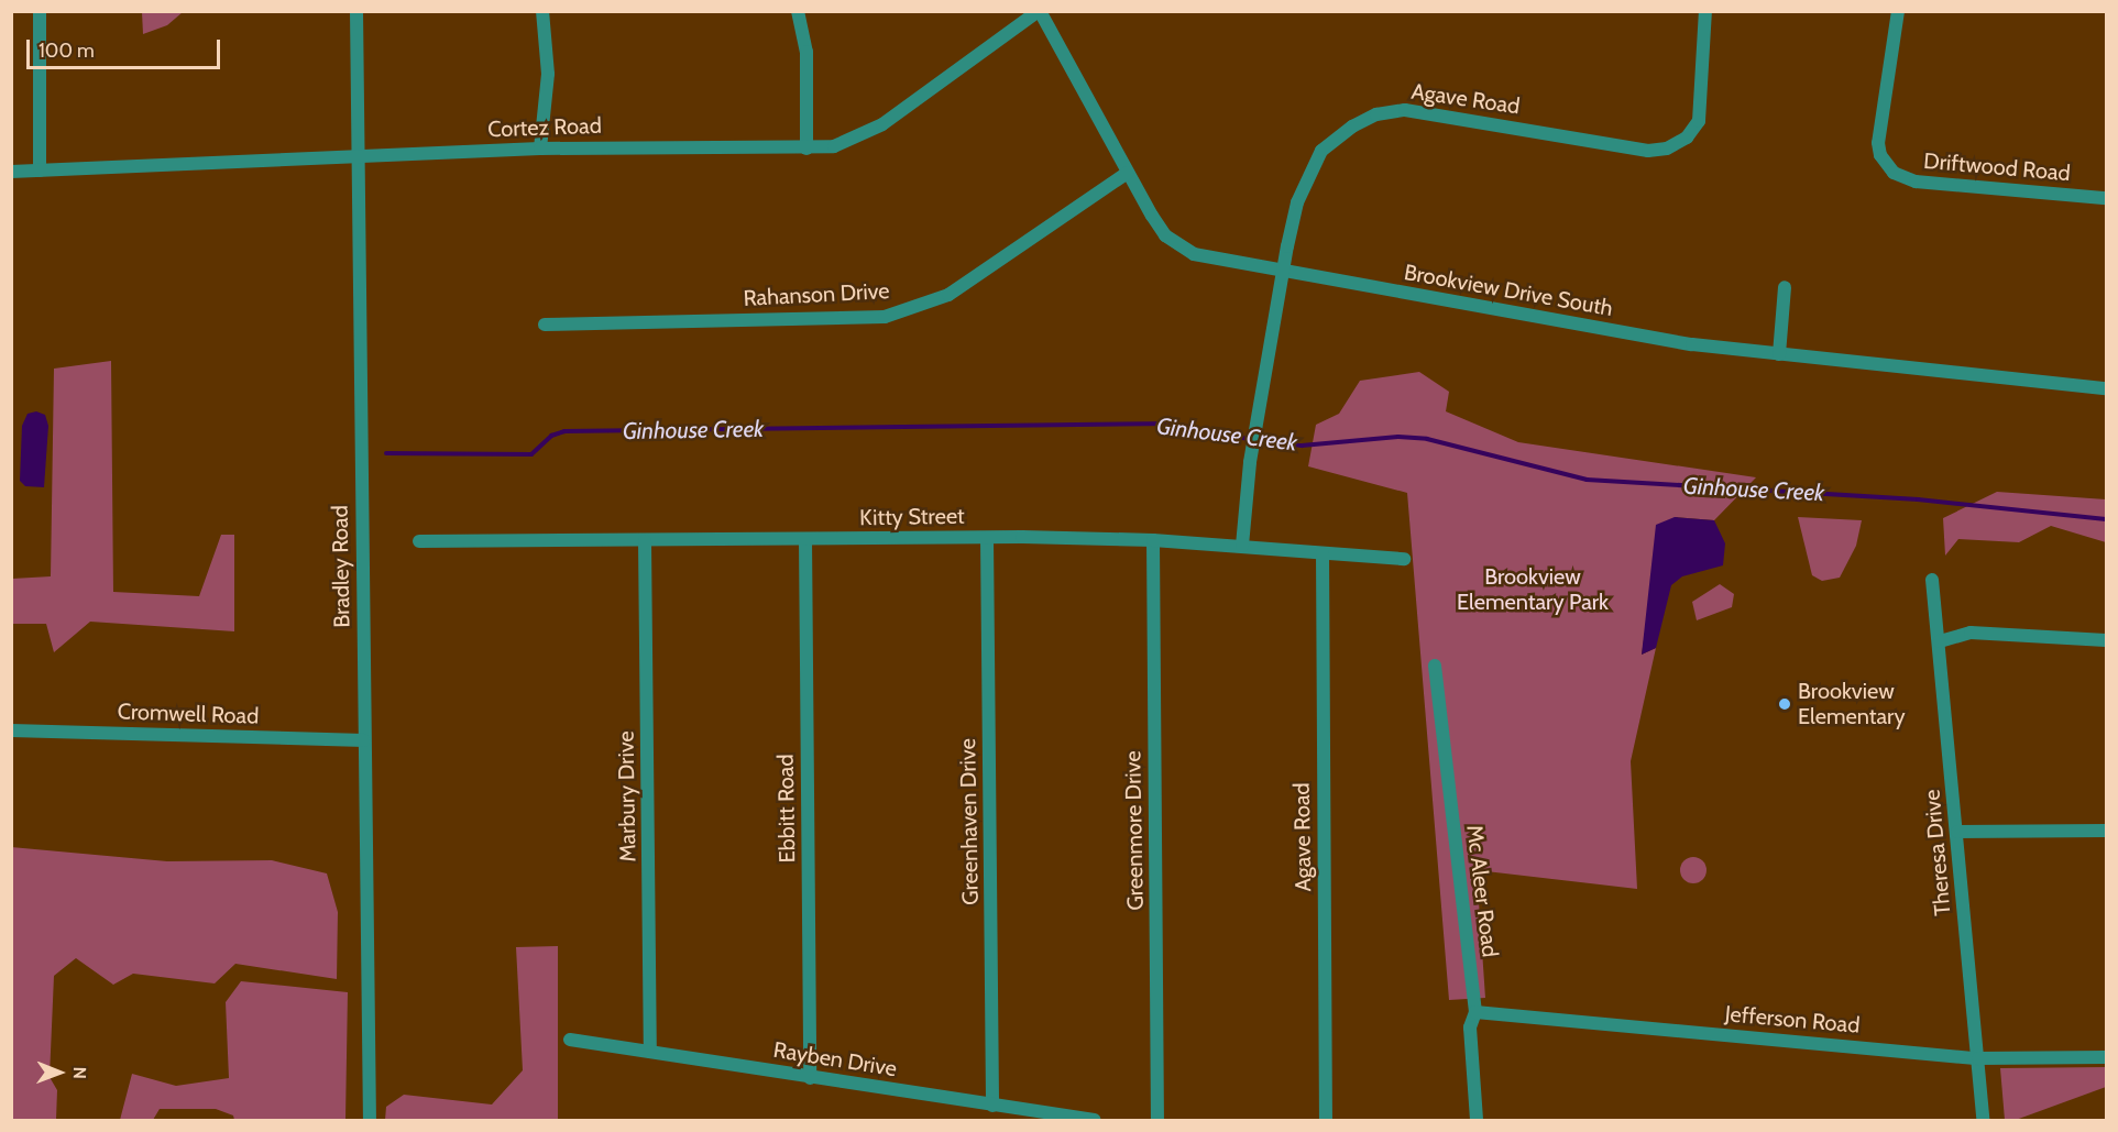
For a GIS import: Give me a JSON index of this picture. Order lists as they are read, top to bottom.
{
  "streets": {
    "street": [
      "Agave Road",
      "Cortez Road",
      "Driftwood Road",
      "Brookview Drive South",
      "Rahanson Drive",
      "Kitty Street",
      "Bradley Road",
      "Cromwell Road",
      "Marbury Drive",
      "Ebbitt Road",
      "Greenhaven Drive",
      "Greenmore Drive",
      "Theresa Drive",
      "Mc Aleer Road",
      "Jefferson Road",
      "Rayben Drive"
    ]
  },
  "crossings": [
    ["Agave Road", "Brookview Drive South"],
    ["Agave Road", "Kitty Street"],
    ["Cortez Road", "Brookview Drive South"],
    ["Cortez Road", "Bradley Road"],
    ["Brookview Drive South", "Rahanson Drive"],
    ["Kitty Street", "Marbury Drive"],
    ["Kitty Street", "Ebbitt Road"],
    ["Kitty Street", "Greenhaven Drive"],
    ["Kitty Street", "Greenmore Drive"],
    ["Bradley Road", "Cromwell Road"],
    ["Marbury Drive", "Rayben Drive"],
    ["Ebbitt Road", "Rayben Drive"],
    ["Greenhaven Drive", "Rayben Drive"],
    ["Theresa Drive", "Jefferson Road"],
    ["Mc Aleer Road", "Jefferson Road"]
  ],
  "water": ["Ginhouse Creek"],
  "parks": ["Brookview Elementary Park"],
  "places": ["Brookview Elementary"],
  "scale_bar": "100 m",
  "north": "right"
}
